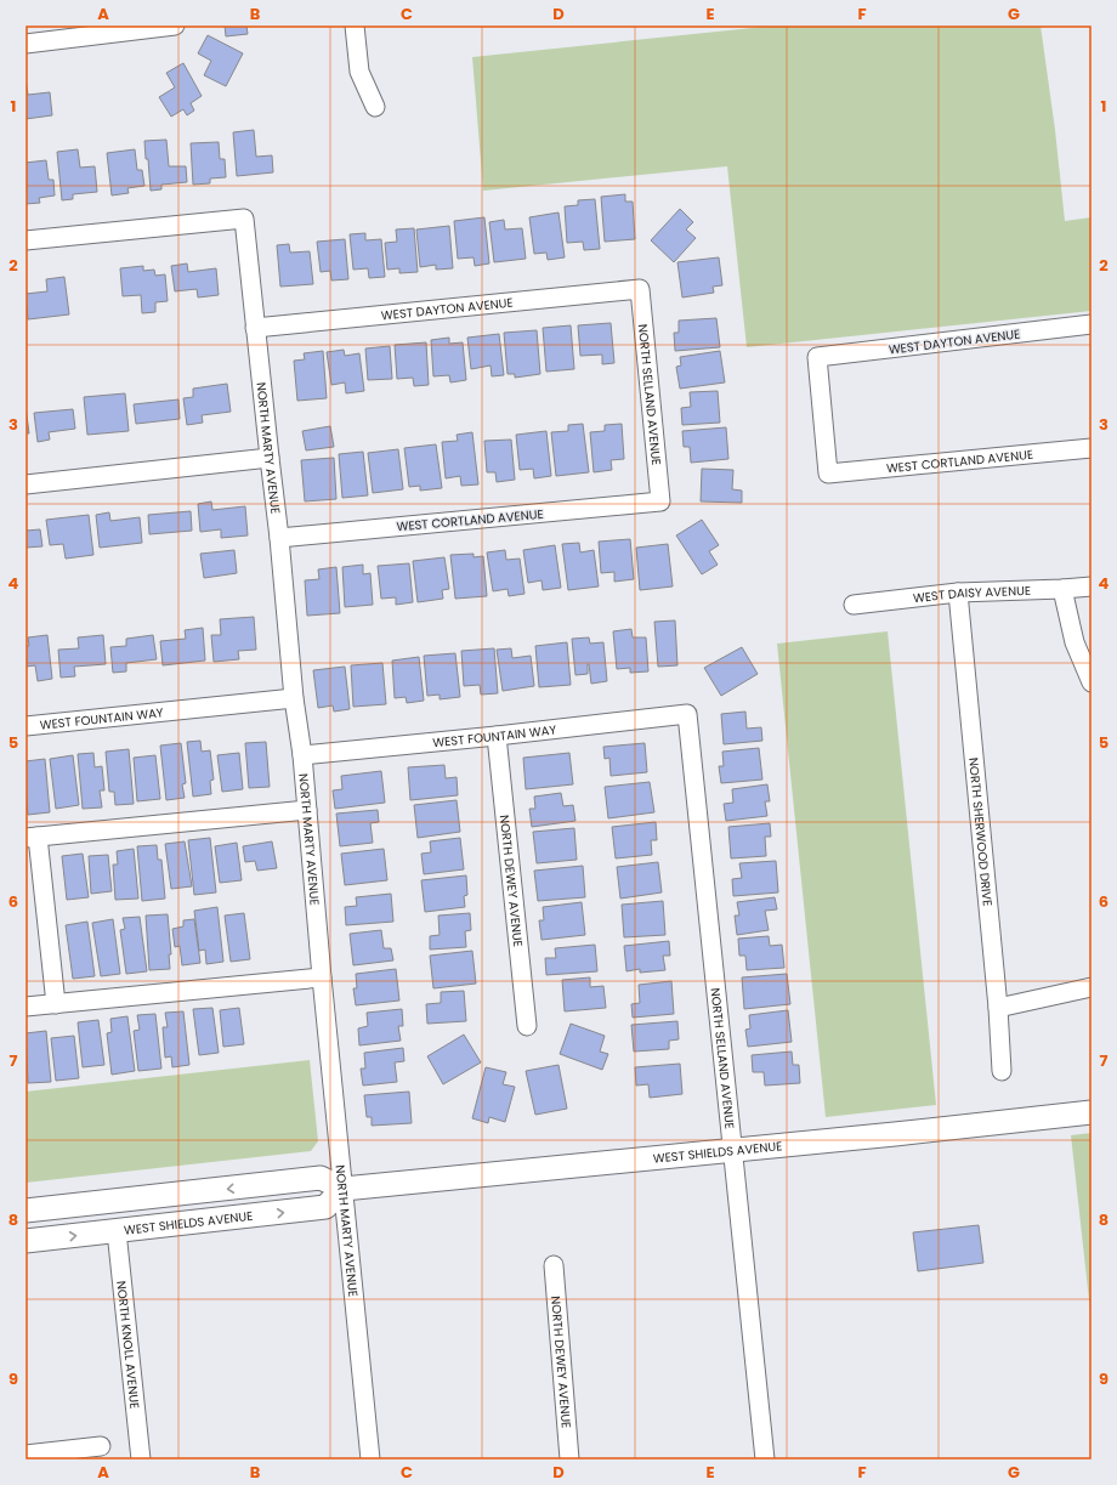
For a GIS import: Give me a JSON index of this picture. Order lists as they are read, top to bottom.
{
  "streets": {
    "street": [
      "WEST DAYTON AVENUE",
      "NORTH SELLAND AVENUE",
      "NORTH MARTY AVENUE",
      "WEST CORTLAND AVENUE",
      "WEST DAISY AVENUE",
      "WEST FOUNTAIN WAY",
      "NORTH SHERWOOD DRIVE",
      "NORTH DEWEY AVENUE",
      "WEST SHIELDS AVENUE",
      "NORTH KNOLL AVENUE"
    ]
  },
  "crossings": [
    ["WEST DAYTON AVENUE", "NORTH SELLAND AVENUE"],
    ["WEST DAYTON AVENUE", "NORTH MARTY AVENUE"],
    ["WEST DAYTON AVENUE", "WEST CORTLAND AVENUE"],
    ["NORTH SELLAND AVENUE", "WEST CORTLAND AVENUE"],
    ["NORTH SELLAND AVENUE", "WEST FOUNTAIN WAY"],
    ["NORTH SELLAND AVENUE", "WEST SHIELDS AVENUE"],
    ["NORTH MARTY AVENUE", "WEST CORTLAND AVENUE"],
    ["NORTH MARTY AVENUE", "WEST FOUNTAIN WAY"],
    ["NORTH MARTY AVENUE", "WEST SHIELDS AVENUE"],
    ["WEST DAISY AVENUE", "NORTH SHERWOOD DRIVE"],
    ["WEST FOUNTAIN WAY", "NORTH DEWEY AVENUE"],
    ["WEST SHIELDS AVENUE", "NORTH KNOLL AVENUE"]
  ],
  "grid": {
    "columns": [
      "A",
      "B",
      "C",
      "D",
      "E",
      "F",
      "G"
    ],
    "rows": [
      "1",
      "2",
      "3",
      "4",
      "5",
      "6",
      "7",
      "8",
      "9"
    ]
  }
}
